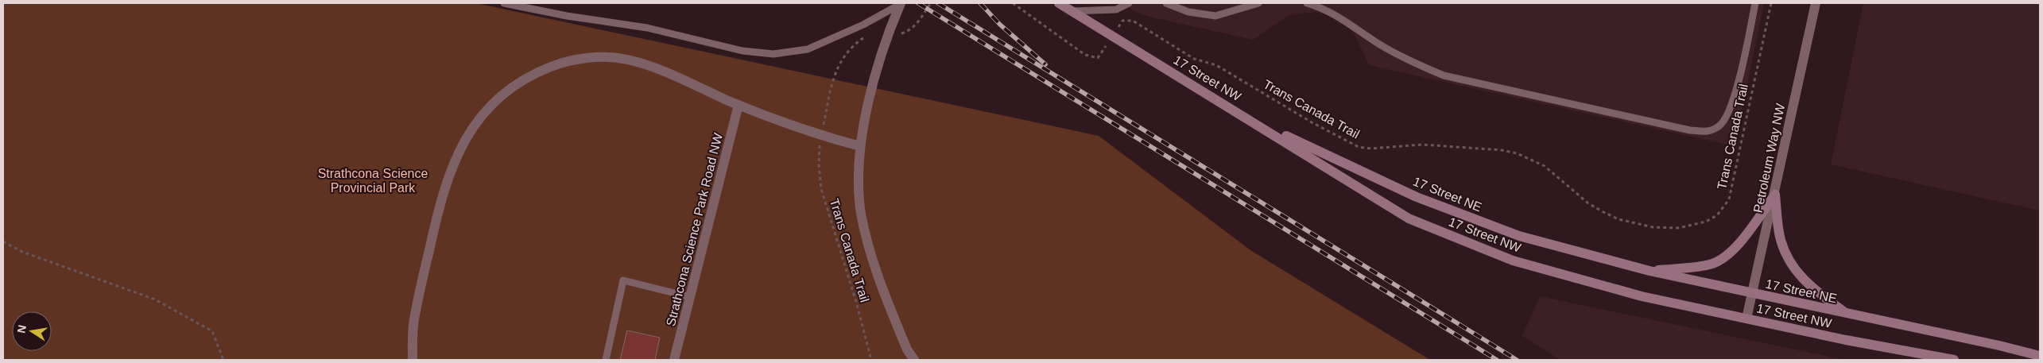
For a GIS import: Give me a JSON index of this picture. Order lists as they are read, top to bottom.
{
  "streets": {
    "main road": ["17 Street NW", "17 Street NE"],
    "street": ["Petroleum Way NW", "Strathcona Science Park Road NW"],
    "path": ["Trans Canada Trail"]
  },
  "crossings": [
    ["17 Street NW", "Petroleum Way NW"],
    ["17 Street NW", "17 Street NE"],
    ["Petroleum Way NW", "17 Street NE"]
  ],
  "parks": ["Strathcona Science Provincial Park"],
  "north": "left"
}
